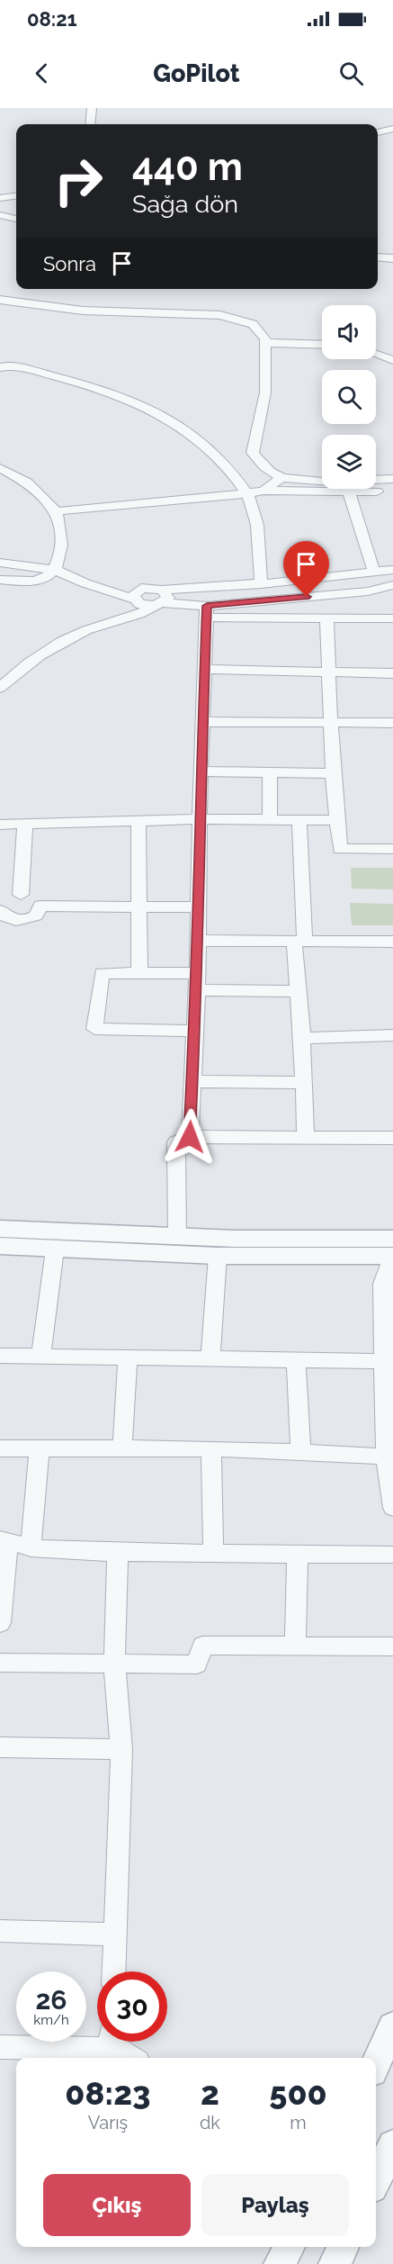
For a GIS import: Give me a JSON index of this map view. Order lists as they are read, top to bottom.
{
  "page": {
    "status": "08:21",
    "header": "GoPilot",
    "turn": ["440 m", "Sağa dön"],
    "then": "Sonra",
    "speed": "26 km/h",
    "limit": "30",
    "eta": [
      "08:23",
      "Varış",
      "2",
      "dk",
      "500",
      "m"
    ],
    "buttons": ["Çıkış", "Paylaş"]
  }
}
